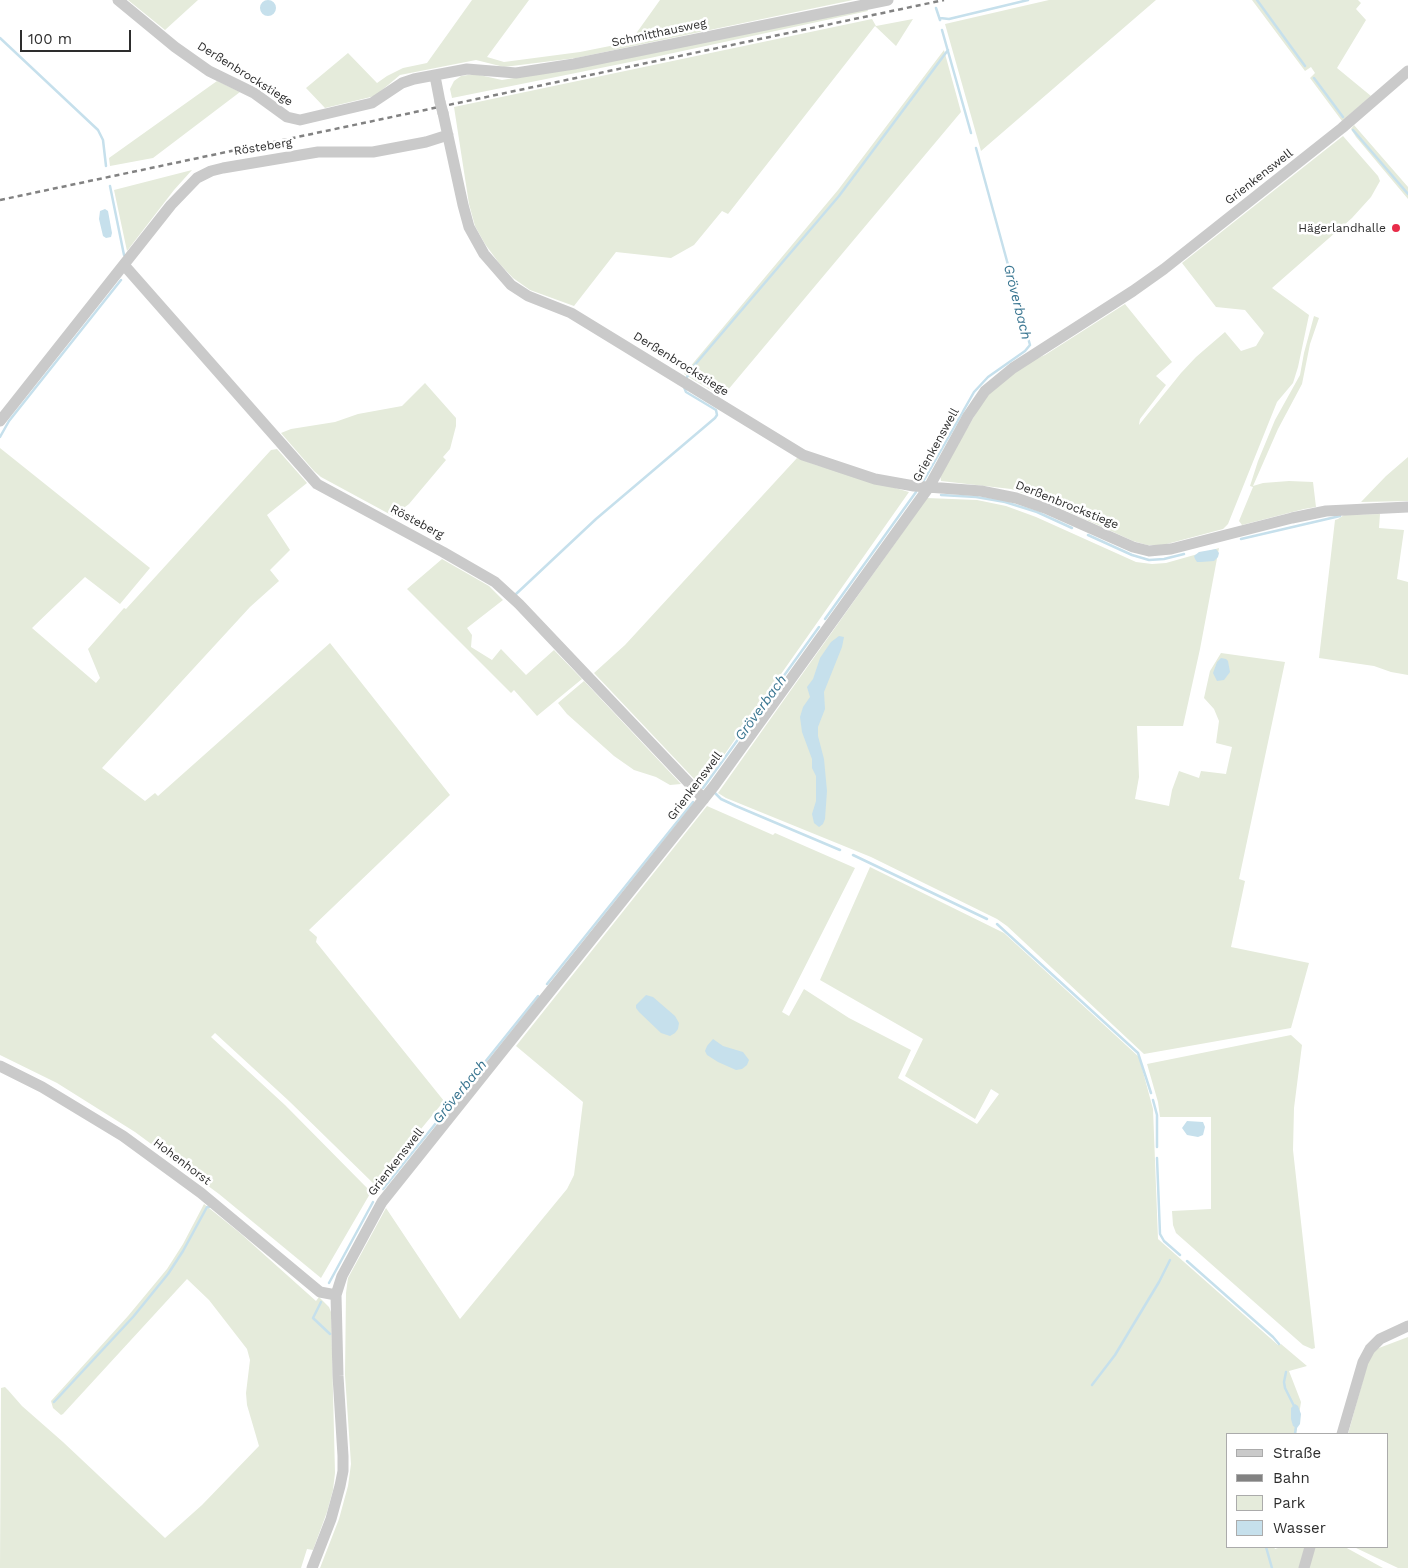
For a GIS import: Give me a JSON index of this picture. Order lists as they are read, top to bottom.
{
  "streets": {
    "street": [
      "Schmitthausweg",
      "Derßenbrockstiege",
      "Rösteberg",
      "Grienkenswell",
      "Hohenhorst"
    ]
  },
  "crossings": [
    ["Schmitthausweg", "Derßenbrockstiege"],
    ["Derßenbrockstiege", "Rösteberg"],
    ["Derßenbrockstiege", "Grienkenswell"],
    ["Rösteberg", "Grienkenswell"],
    ["Grienkenswell", "Hohenhorst"]
  ],
  "water": ["Gröverbach"],
  "places": ["Hägerlandhalle"],
  "legend": [
    "Straße",
    "Bahn",
    "Park",
    "Wasser"
  ],
  "scale_bar": "100 m"
}
